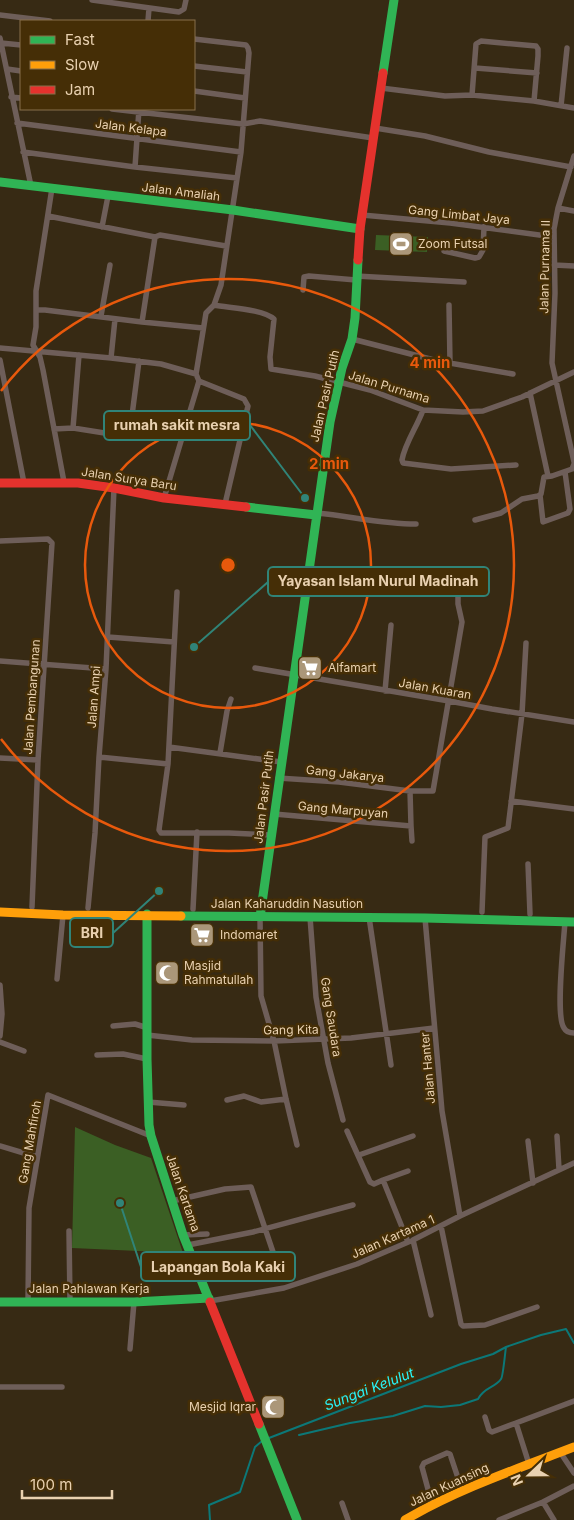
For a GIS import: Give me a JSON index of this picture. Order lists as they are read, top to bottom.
{
  "streets": {
    "main road": [
      "Jalan Amaliah",
      "Jalan Pasir Putih",
      "Jalan Surya Baru",
      "Jalan Kaharuddin Nasution",
      "Jalan Kartama",
      "Jalan Pahlawan Kerja",
      "Jalan Kuansing"
    ],
    "street": [
      "Jalan Kelapa",
      "Gang Limbat Jaya",
      "Jalan Purnama II",
      "Jalan Purnama",
      "Jalan Kuaran",
      "Jalan Pembangunan",
      "Jalan Ampi",
      "Gang Jakarya",
      "Gang Marpuyan",
      "Gang Saudara",
      "Gang Kita",
      "Jalan Hanter",
      "Gang Mahfiroh",
      "Jalan Kartama 1"
    ]
  },
  "crossings": [
    ["Jalan Amaliah", "Jalan Pasir Putih"],
    ["Gang Limbat Jaya", "Jalan Purnama II"],
    ["Gang Limbat Jaya", "Jalan Pasir Putih"],
    ["Jalan Purnama II", "Jalan Purnama"],
    ["Jalan Purnama", "Jalan Pasir Putih"],
    ["Jalan Pasir Putih", "Jalan Surya Baru"],
    ["Jalan Pasir Putih", "Jalan Kuaran"],
    ["Jalan Pasir Putih", "Gang Jakarya"],
    ["Jalan Pasir Putih", "Gang Marpuyan"],
    ["Jalan Pasir Putih", "Jalan Kaharuddin Nasution"],
    ["Jalan Surya Baru", "Jalan Ampi"],
    ["Jalan Kuaran", "Gang Jakarya"],
    ["Jalan Pembangunan", "Jalan Kaharuddin Nasution"],
    ["Jalan Ampi", "Jalan Kaharuddin Nasution"],
    ["Jalan Kaharuddin Nasution", "Gang Saudara"],
    ["Jalan Kaharuddin Nasution", "Jalan Hanter"],
    ["Jalan Kaharuddin Nasution", "Jalan Kartama"],
    ["Gang Saudara", "Gang Kita"],
    ["Gang Kita", "Jalan Hanter"],
    ["Gang Kita", "Jalan Kartama"],
    ["Jalan Hanter", "Jalan Kartama 1"],
    ["Gang Mahfiroh", "Jalan Kartama"],
    ["Gang Mahfiroh", "Jalan Pahlawan Kerja"],
    ["Jalan Kartama", "Jalan Kartama 1"],
    ["Jalan Kartama", "Jalan Pahlawan Kerja"],
    ["Jalan Kartama 1", "Jalan Pahlawan Kerja"]
  ],
  "water": ["Sungai Kelulut"],
  "places": {
    "sports": ["Zoom Futsal"],
    "other": [
      "rumah sakit mesra",
      "Yayasan Islam Nurul Madinah",
      "BRI",
      "Lapangan Bola Kaki"
    ],
    "supermarket": ["Alfamart", "Indomaret"],
    "mosque": ["Masjid Rahmatullah", "Mesjid Iqrar"]
  },
  "legend": ["Fast", "Slow", "Jam"],
  "scale_bar": "100 m",
  "north": "left",
  "rings": ["4 min", "2 min"]
}
